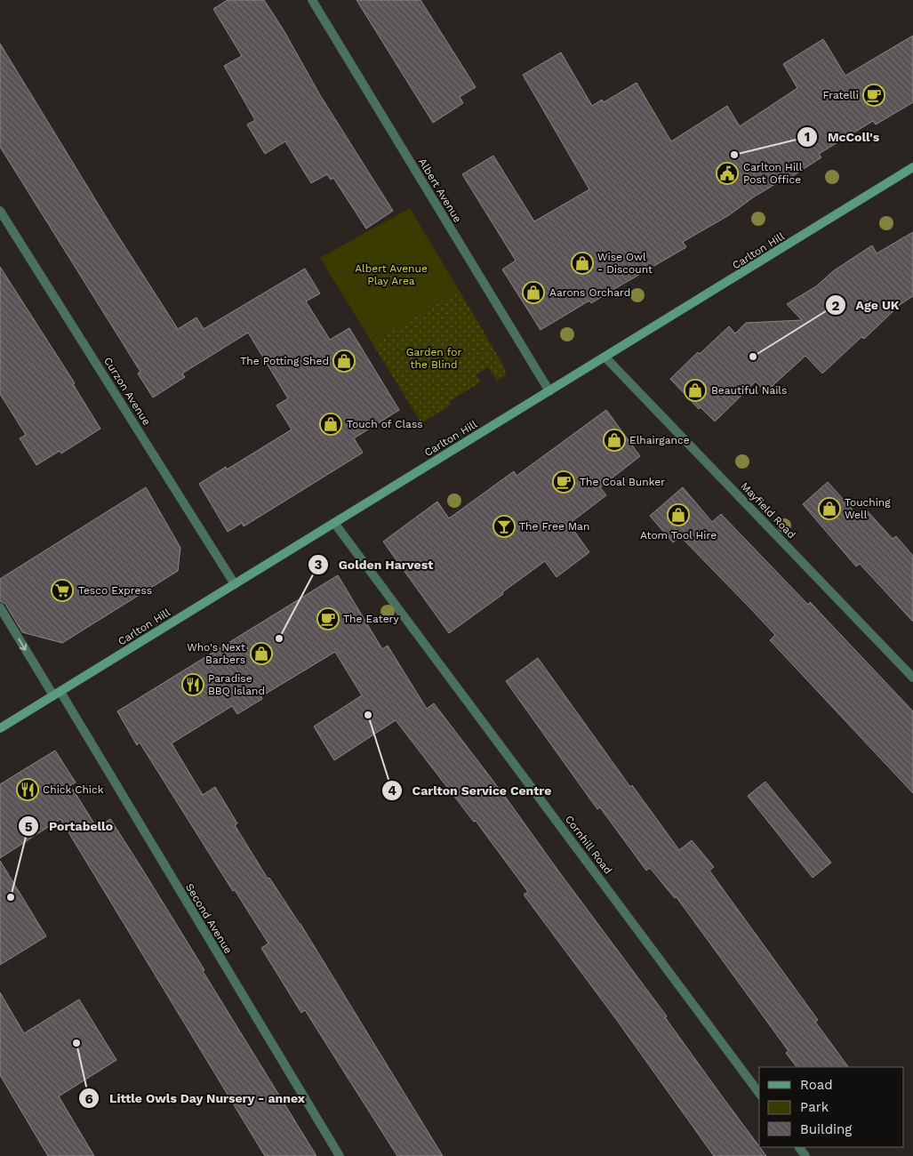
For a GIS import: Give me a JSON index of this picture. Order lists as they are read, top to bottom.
{
  "streets": {
    "main road": ["Carlton Hill"],
    "street": [
      "Albert Avenue",
      "Curzon Avenue",
      "Mayfield Road",
      "Cornhill Road",
      "Second Avenue"
    ]
  },
  "crossings": [
    ["Albert Avenue", "Carlton Hill"],
    ["Carlton Hill", "Curzon Avenue"],
    ["Carlton Hill", "Mayfield Road"],
    ["Carlton Hill", "Cornhill Road"],
    ["Carlton Hill", "Second Avenue"]
  ],
  "parks": ["Albert Avenue Play Area", "Garden for the Blind"],
  "places": {
    "cafe": ["Fratelli", "The Coal Bunker", "The Eatery"],
    "other": [
      "McColl's",
      "Age UK",
      "Golden Harvest",
      "Carlton Service Centre",
      "Portabello",
      "Little Owls Day Nursery - annex"
    ],
    "public building": ["Carlton Hill Post Office"],
    "shop": [
      "Wise Owl - Discount",
      "Aarons Orchard",
      "The Potting Shed",
      "Beautiful Nails",
      "Touch of Class",
      "Elhairgance",
      "Touching Well",
      "Atom Tool Hire",
      "Who's Next Barbers"
    ],
    "bar": ["The Free Man"],
    "supermarket": ["Tesco Express"],
    "restaurant": ["Paradise BBQ Island", "Chick Chick"]
  },
  "legend": ["Road", "Park", "Building"]
}
